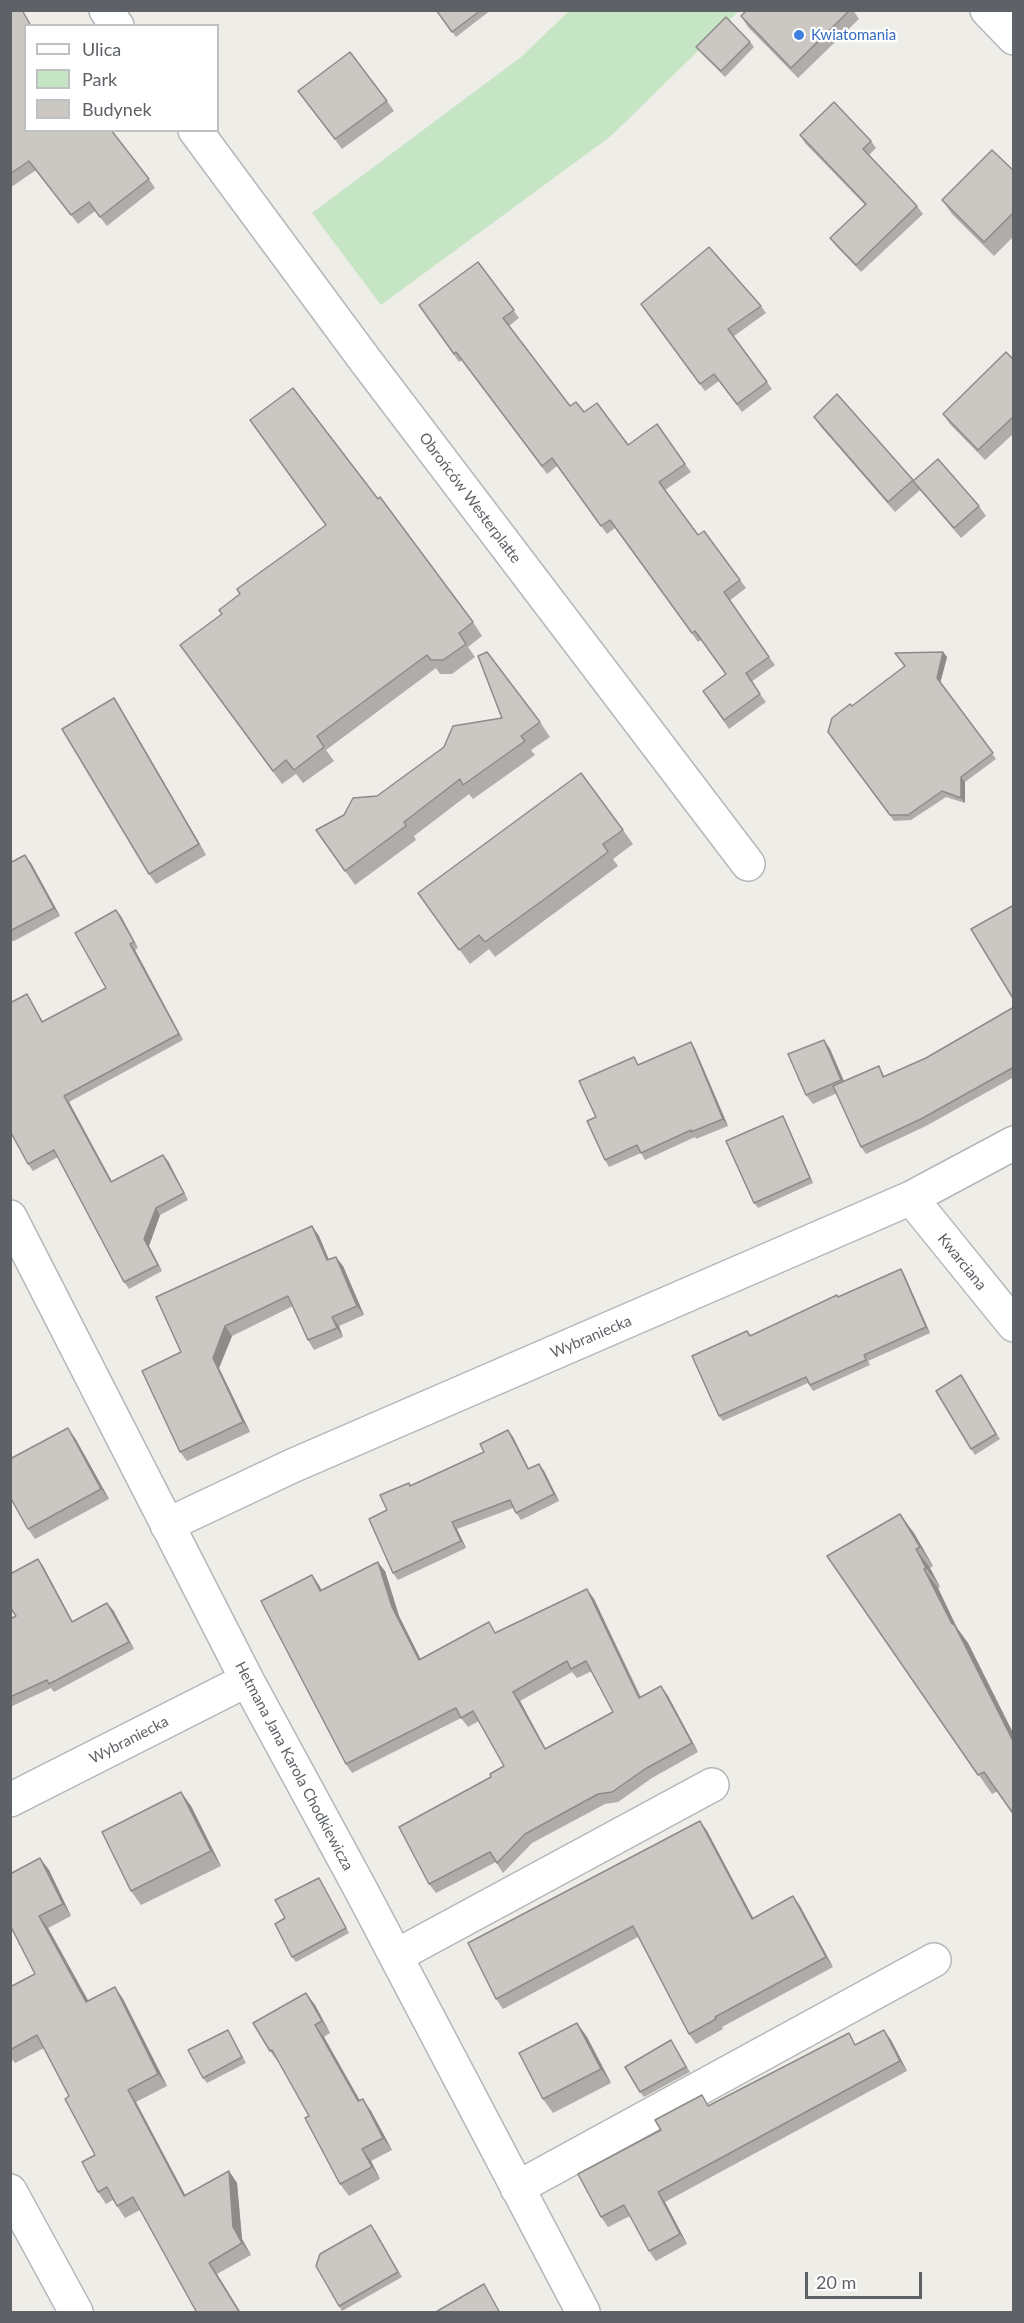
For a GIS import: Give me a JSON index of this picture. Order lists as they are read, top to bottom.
{
  "streets": {
    "street": [
      "Obrońców Westerplatte",
      "Kwarciana",
      "Wybraniecka",
      "Hetmana Jana Karola Chodkiewicza"
    ]
  },
  "crossings": [
    ["Kwarciana", "Wybraniecka"],
    ["Wybraniecka", "Hetmana Jana Karola Chodkiewicza"]
  ],
  "places": ["Kwiatomania"],
  "legend": ["Ulica", "Park", "Budynek"],
  "scale_bar": "20 m"
}
